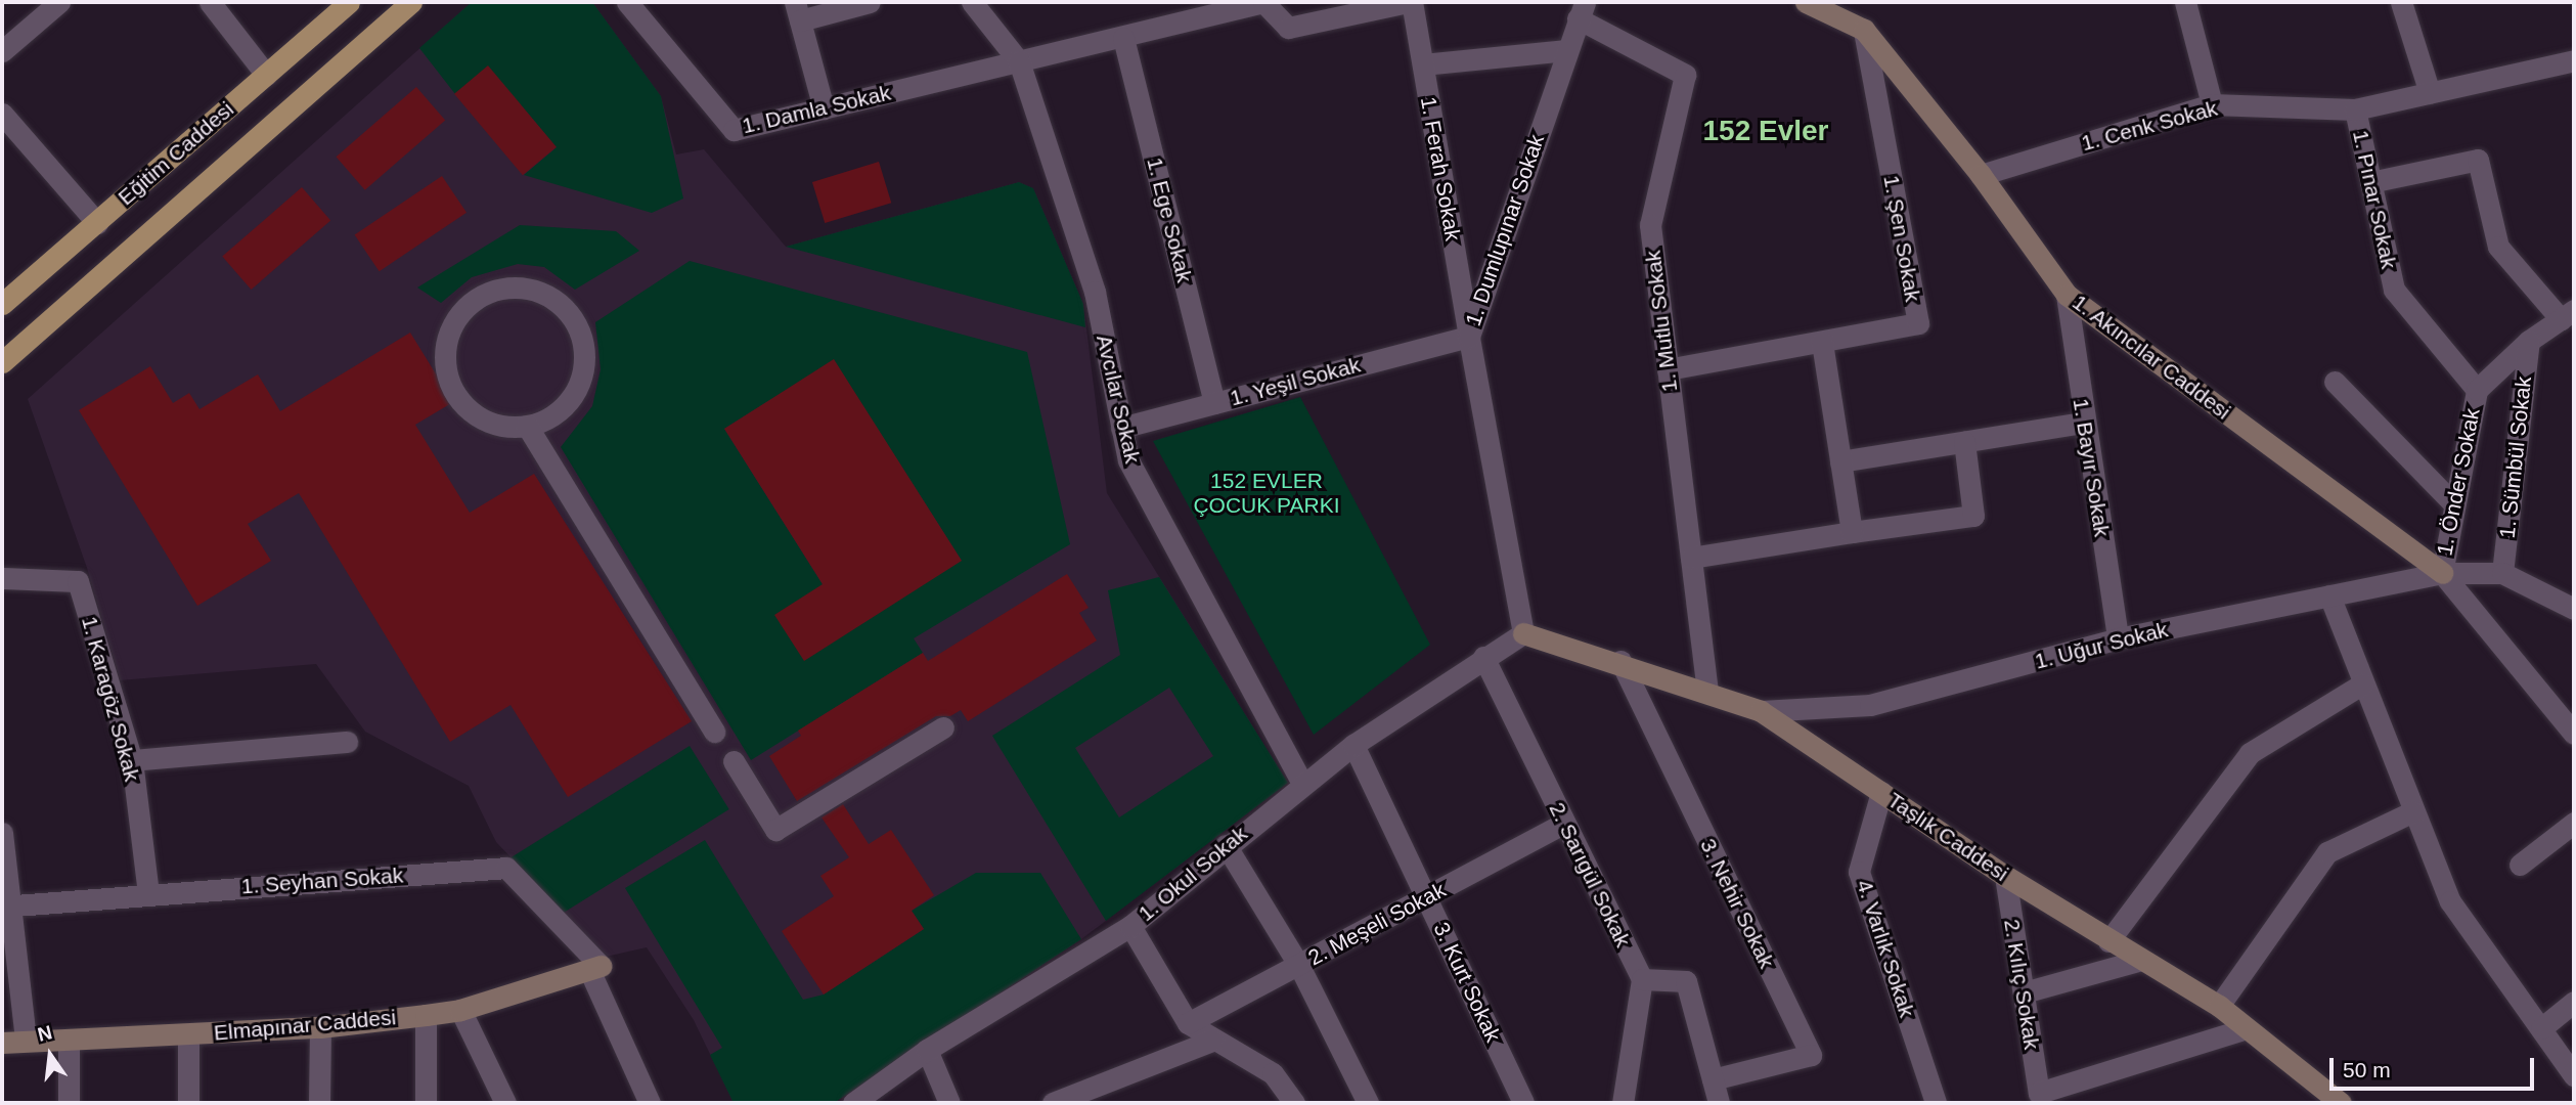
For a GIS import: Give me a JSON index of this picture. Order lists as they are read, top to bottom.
{
  "streets": {
    "main road": ["Eğitim Caddesi"],
    "street": [
      "1. Damla Sokak",
      "1. Cenk Sokak",
      "1. Ferah Sokak",
      "1. Pınar Sokak",
      "1. Ege Sokak",
      "1. Dumlupınar Sokak",
      "1. Şen Sokak",
      "1. Mutlu Sokak",
      "1. Akıncılar Caddesi",
      "1. Yeşil Sokak",
      "Avcılar Sokak",
      "1. Sümbül Sokak",
      "1. Bayır Sokak",
      "1. Önder Sokak",
      "1. Uğur Sokak",
      "1. Karagöz Sokak",
      "Taşlık Caddesi",
      "1. Okul Sokak",
      "2. Sarıgül Sokak",
      "1. Seyhan Sokak",
      "3. Nehir Sokak",
      "2. Meşeli Sokak",
      "4. Varlık Sokak",
      "3. Kurt Sokak",
      "2. Kılıç Sokak",
      "Elmapınar Caddesi"
    ]
  },
  "crossings": [
    ["1. Damla Sokak", "1. Ferah Sokak"],
    ["1. Damla Sokak", "Avcılar Sokak"],
    ["1. Cenk Sokak", "1. Pınar Sokak"],
    ["1. Cenk Sokak", "1. Akıncılar Caddesi"],
    ["1. Ferah Sokak", "1. Ege Sokak"],
    ["1. Ferah Sokak", "1. Dumlupınar Sokak"],
    ["1. Ferah Sokak", "1. Yeşil Sokak"],
    ["1. Ferah Sokak", "Avcılar Sokak"],
    ["1. Pınar Sokak", "1. Önder Sokak"],
    ["1. Ege Sokak", "1. Yeşil Sokak"],
    ["1. Dumlupınar Sokak", "1. Mutlu Sokak"],
    ["1. Dumlupınar Sokak", "1. Yeşil Sokak"],
    ["1. Dumlupınar Sokak", "Taşlık Caddesi"],
    ["1. Dumlupınar Sokak", "1. Okul Sokak"],
    ["1. Şen Sokak", "1. Mutlu Sokak"],
    ["1. Şen Sokak", "1. Akıncılar Caddesi"],
    ["1. Mutlu Sokak", "Taşlık Caddesi"],
    ["1. Akıncılar Caddesi", "1. Bayır Sokak"],
    ["1. Akıncılar Caddesi", "1. Önder Sokak"],
    ["1. Akıncılar Caddesi", "1. Uğur Sokak"],
    ["1. Yeşil Sokak", "Avcılar Sokak"],
    ["Avcılar Sokak", "1. Okul Sokak"],
    ["1. Sümbül Sokak", "1. Önder Sokak"],
    ["1. Bayır Sokak", "1. Uğur Sokak"],
    ["1. Önder Sokak", "1. Uğur Sokak"],
    ["1. Uğur Sokak", "Taşlık Caddesi"],
    ["1. Karagöz Sokak", "1. Seyhan Sokak"],
    ["Taşlık Caddesi", "1. Okul Sokak"],
    ["Taşlık Caddesi", "3. Nehir Sokak"],
    ["Taşlık Caddesi", "4. Varlık Sokak"],
    ["Taşlık Caddesi", "2. Kılıç Sokak"],
    ["1. Okul Sokak", "2. Sarıgül Sokak"],
    ["1. Okul Sokak", "3. Kurt Sokak"],
    ["2. Sarıgül Sokak", "2. Meşeli Sokak"],
    ["1. Seyhan Sokak", "Elmapınar Caddesi"],
    ["2. Meşeli Sokak", "3. Kurt Sokak"]
  ],
  "districts": ["152 Evler"],
  "parks": ["152 EVLER ÇOCUK PARKI"],
  "scale_bar": "50 m",
  "north": "top"
}
